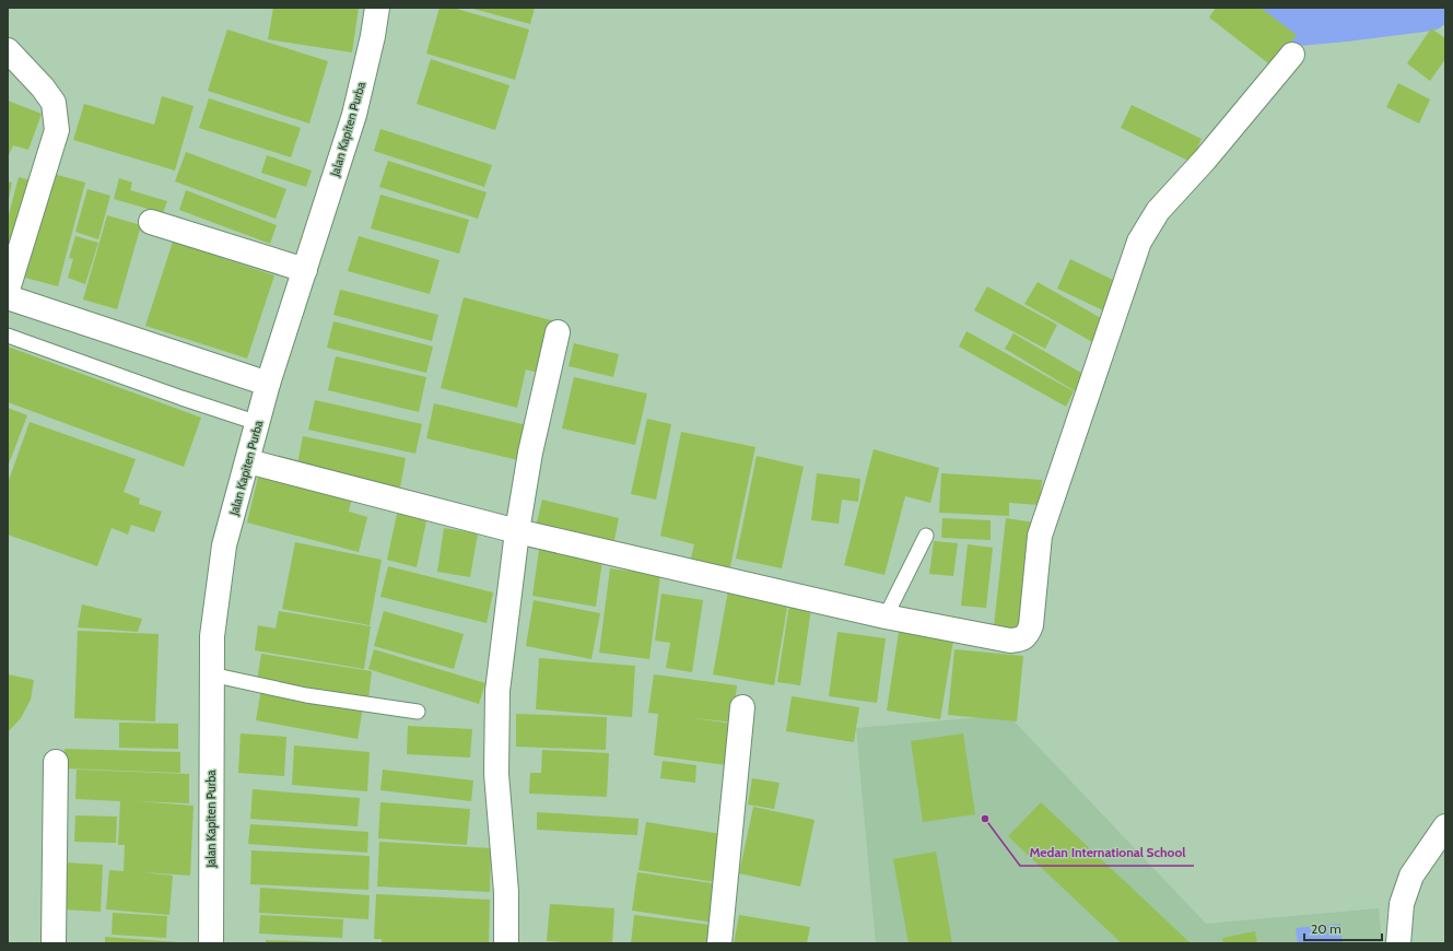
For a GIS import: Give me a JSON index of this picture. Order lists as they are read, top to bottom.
{
  "streets": {
    "street": ["Jalan Kapiten Purba"]
  },
  "places": ["Medan International School"],
  "scale_bar": "20 m"
}
